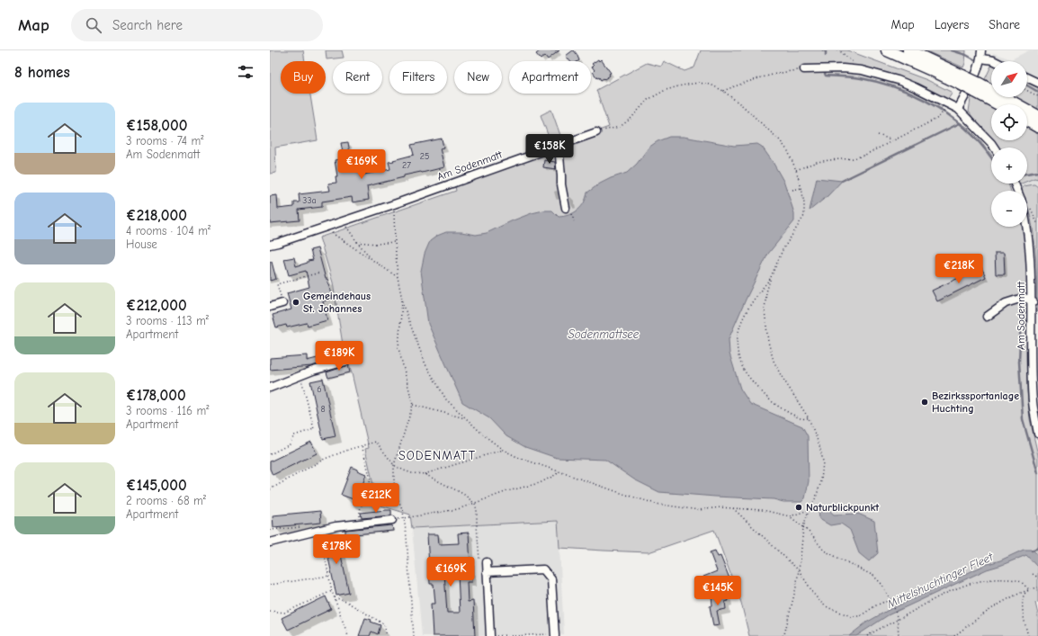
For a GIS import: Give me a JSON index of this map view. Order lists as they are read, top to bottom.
{
  "streets": {
    "street": ["Am Sodenmatt"]
  },
  "districts": ["SODENMATT"],
  "water": ["Sodenmattsee", "Mittelshuchtinger Fleet"],
  "places": ["Gemeindehaus St. Johannes", "Bezirkssportanlage Huchting", "Naturblickpunkt"],
  "house_numbers": [
    "25",
    "27",
    "33a",
    "6",
    "8"
  ],
  "north": "top right",
  "page": {
    "header": "Map",
    "search": "Search here",
    "nav": ["Map", "Layers", "Share"],
    "heading": "8 homes",
    "map_buttons": ["+", "−"],
    "chip": [
      "Buy",
      "Rent",
      "Filters",
      "New",
      "Apartment"
    ],
    "list": [
      {
        "name": "€158,000",
        "note": "3 rooms · 74 m² · Am Sodenmatt"
      },
      {
        "name": "€218,000",
        "note": "4 rooms · 104 m² · House"
      },
      {
        "name": "€212,000",
        "note": "3 rooms · 113 m² · Apartment"
      },
      {
        "name": "€178,000",
        "note": "3 rooms · 116 m² · Apartment"
      },
      {
        "name": "€145,000",
        "note": "2 rooms · 68 m² · Apartment"
      }
    ],
    "price": [
      "€158K",
      "€169K",
      "€218K",
      "€189K",
      "€212K",
      "€178K",
      "€169K",
      "€145K"
    ]
  }
}
